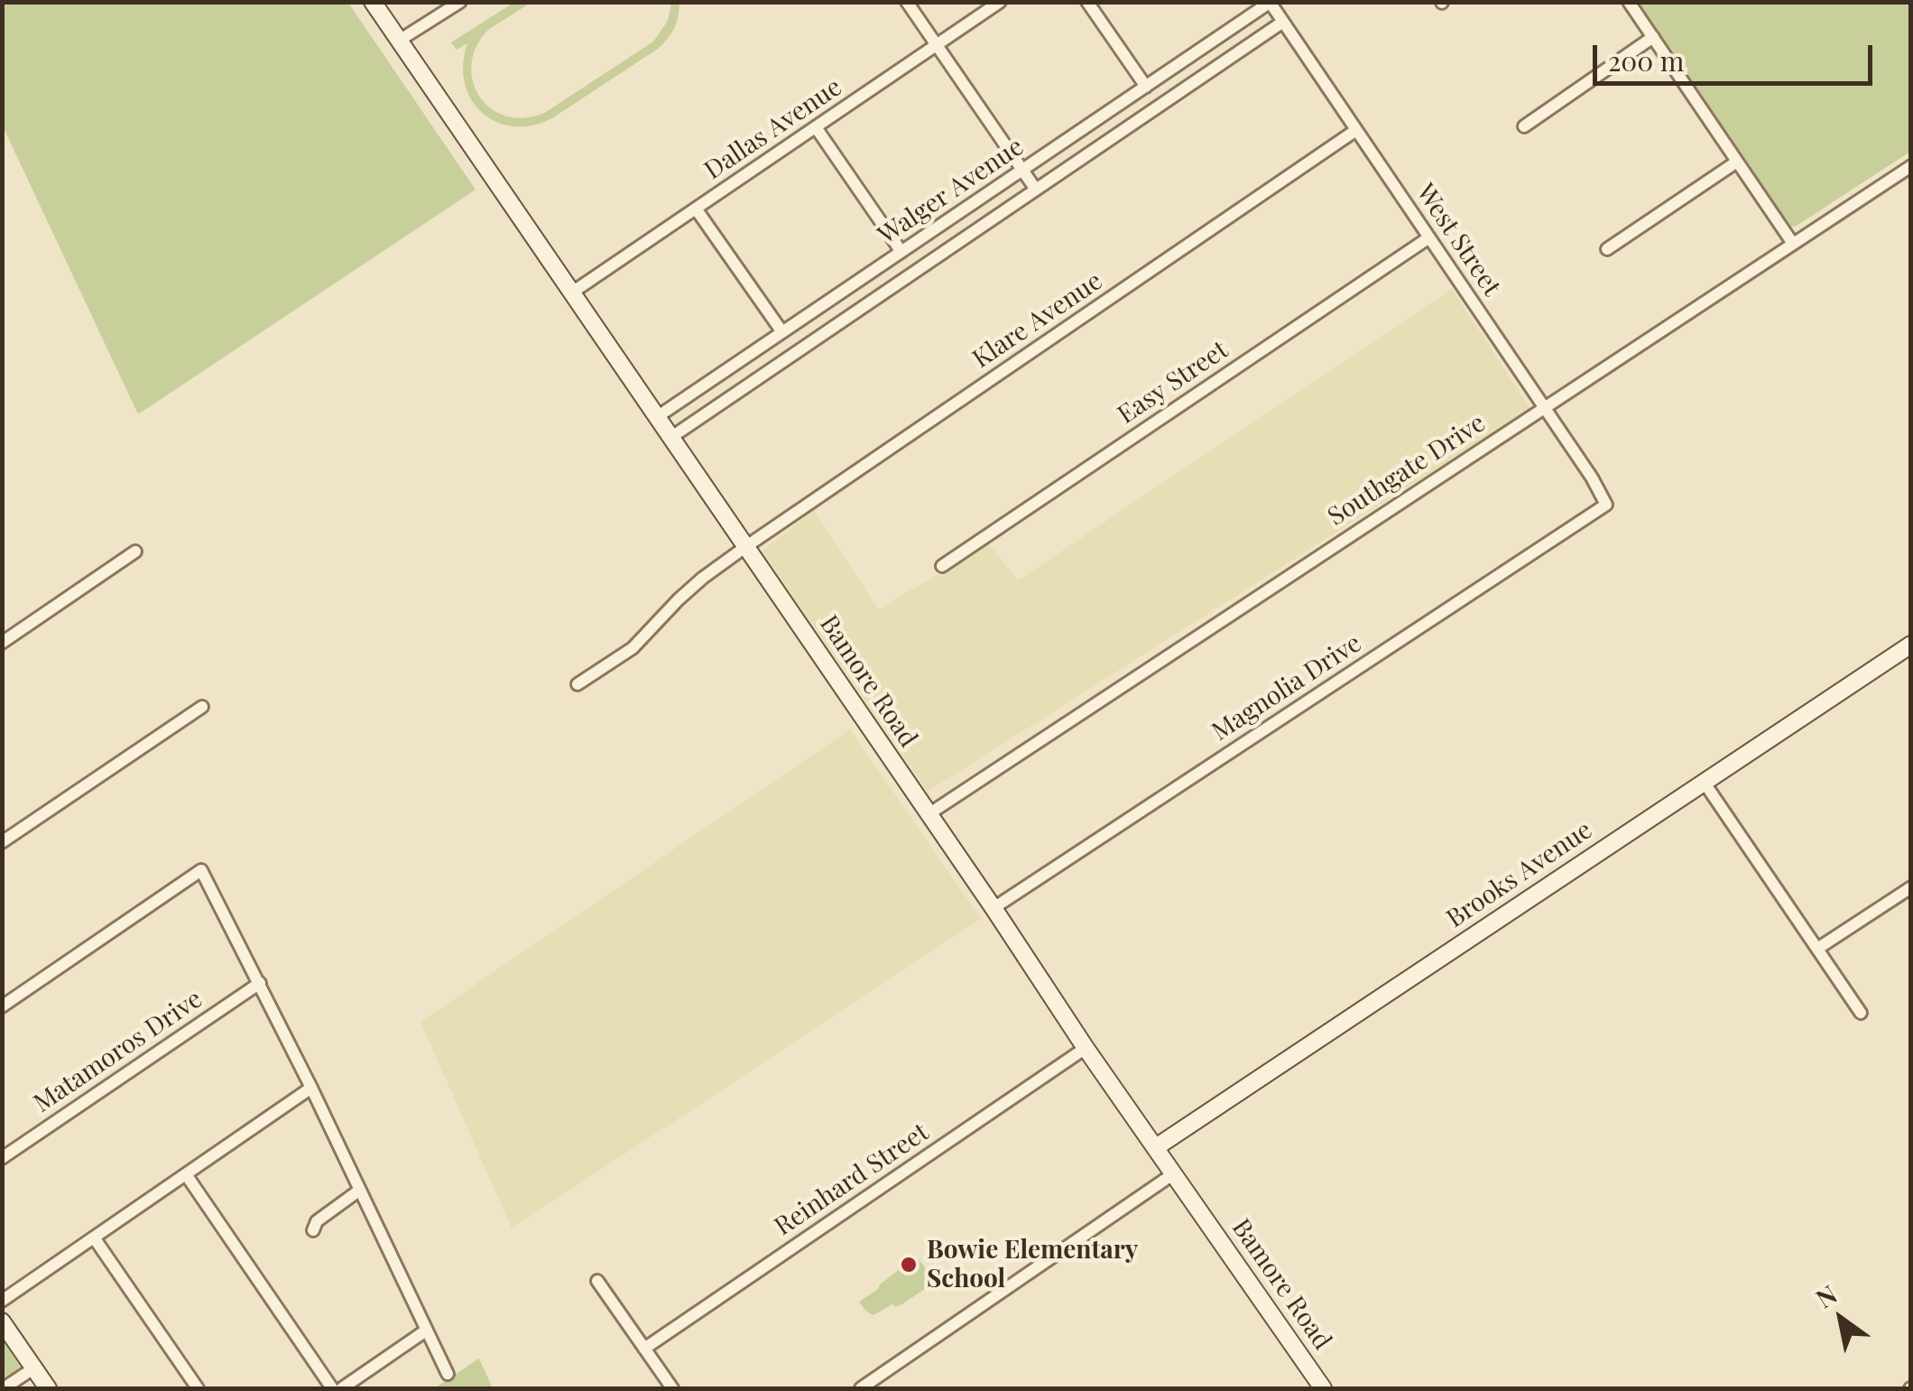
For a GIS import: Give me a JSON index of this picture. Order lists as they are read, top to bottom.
{
  "streets": {
    "street": [
      "Dallas Avenue",
      "Walger Avenue",
      "West Street",
      "Klare Avenue",
      "Easy Street",
      "Southgate Drive",
      "Bamore Road",
      "Magnolia Drive",
      "Brooks Avenue",
      "Matamoros Drive",
      "Reinhard Street"
    ]
  },
  "crossings": [
    ["Dallas Avenue", "Bamore Road"],
    ["Walger Avenue", "West Street"],
    ["Walger Avenue", "Bamore Road"],
    ["West Street", "Klare Avenue"],
    ["West Street", "Easy Street"],
    ["West Street", "Southgate Drive"],
    ["West Street", "Magnolia Drive"],
    ["Klare Avenue", "Bamore Road"],
    ["Southgate Drive", "Bamore Road"],
    ["Bamore Road", "Magnolia Drive"],
    ["Bamore Road", "Brooks Avenue"],
    ["Bamore Road", "Reinhard Street"]
  ],
  "places": ["Bowie Elementary School"],
  "scale_bar": "200 m",
  "north": "top left"
}
